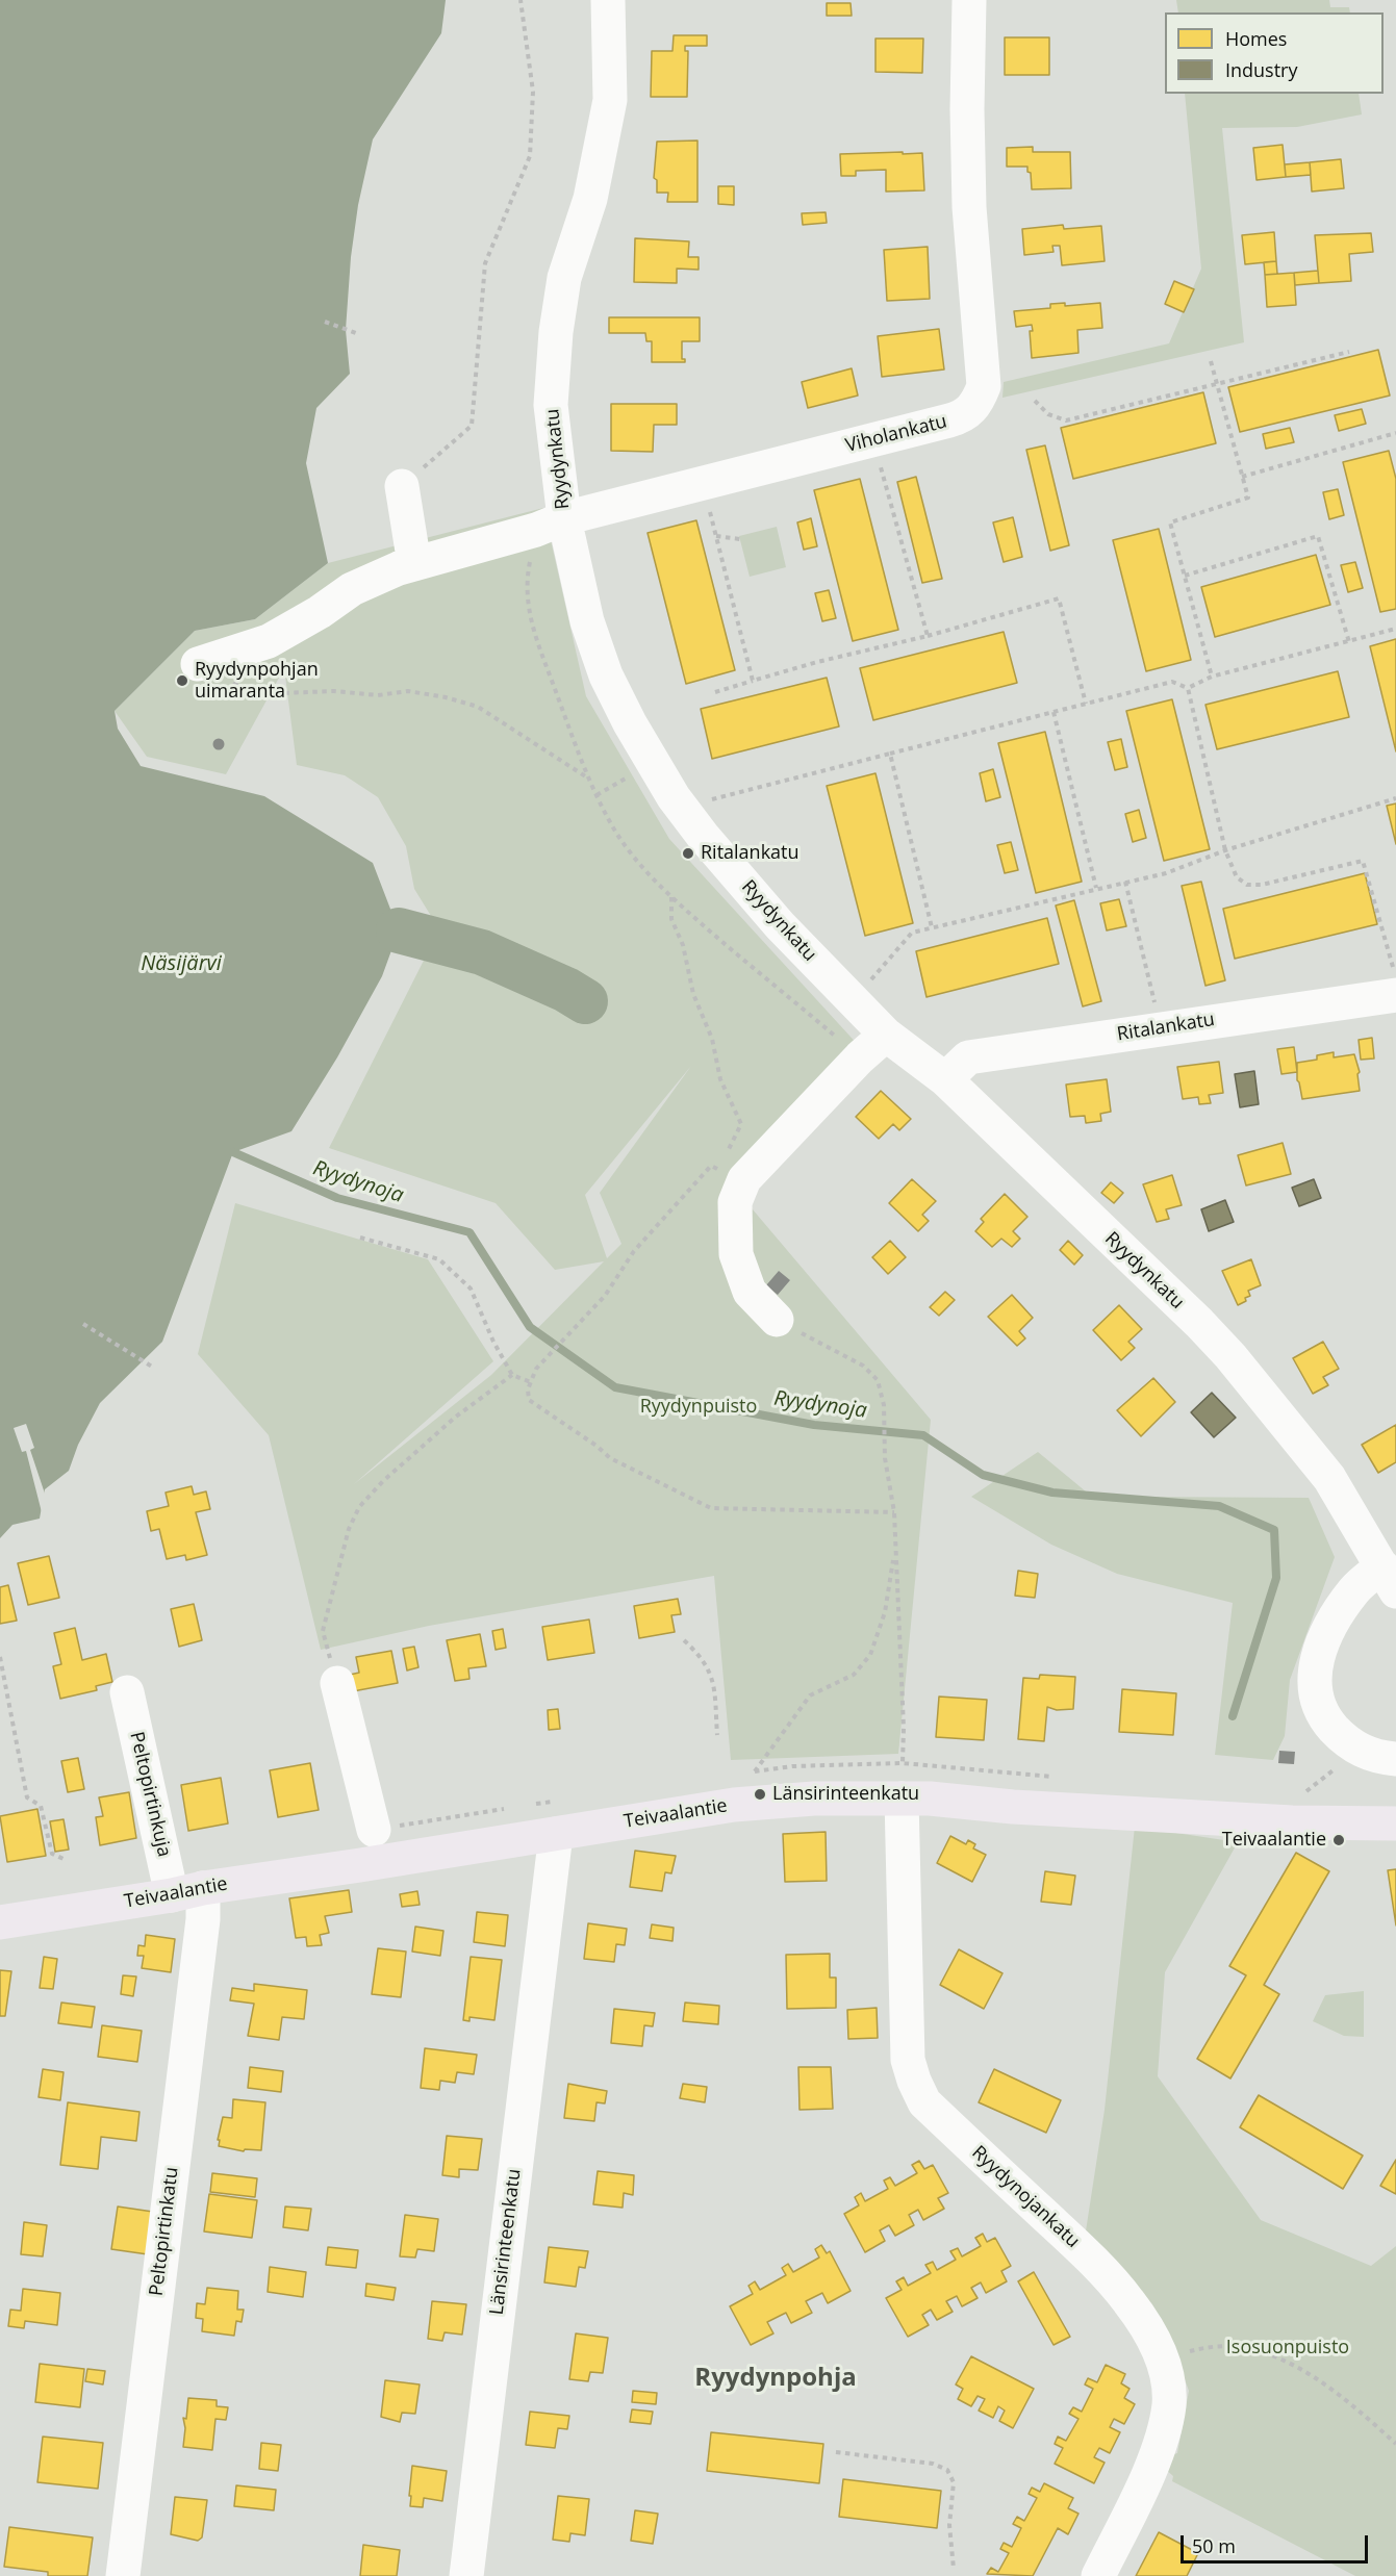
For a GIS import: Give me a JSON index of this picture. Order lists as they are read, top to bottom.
{
  "streets": {
    "main road": ["Teivaalantie"],
    "street": [
      "Viholankatu",
      "Ryydynkatu",
      "Ritalankatu",
      "Peltopirtinkuja",
      "Ryydynojankatu",
      "Peltopirtinkatu",
      "Länsirinteenkatu"
    ]
  },
  "crossings": [
    ["Viholankatu", "Ryydynkatu"],
    ["Ryydynkatu", "Ritalankatu"],
    ["Peltopirtinkuja", "Teivaalantie"],
    ["Peltopirtinkuja", "Peltopirtinkatu"],
    ["Teivaalantie", "Ryydynojankatu"],
    ["Teivaalantie", "Peltopirtinkatu"],
    ["Teivaalantie", "Länsirinteenkatu"]
  ],
  "districts": ["Ryydynpohja"],
  "water": ["Näsijärvi", "Ryydynoja"],
  "parks": ["Ryydynpuisto", "Isosuonpuisto"],
  "places": [
    "Ryydynpohjan uimaranta",
    "Ritalankatu",
    "Länsirinteenkatu",
    "Teivaalantie"
  ],
  "legend": ["Homes", "Industry"],
  "scale_bar": "50 m"
}
